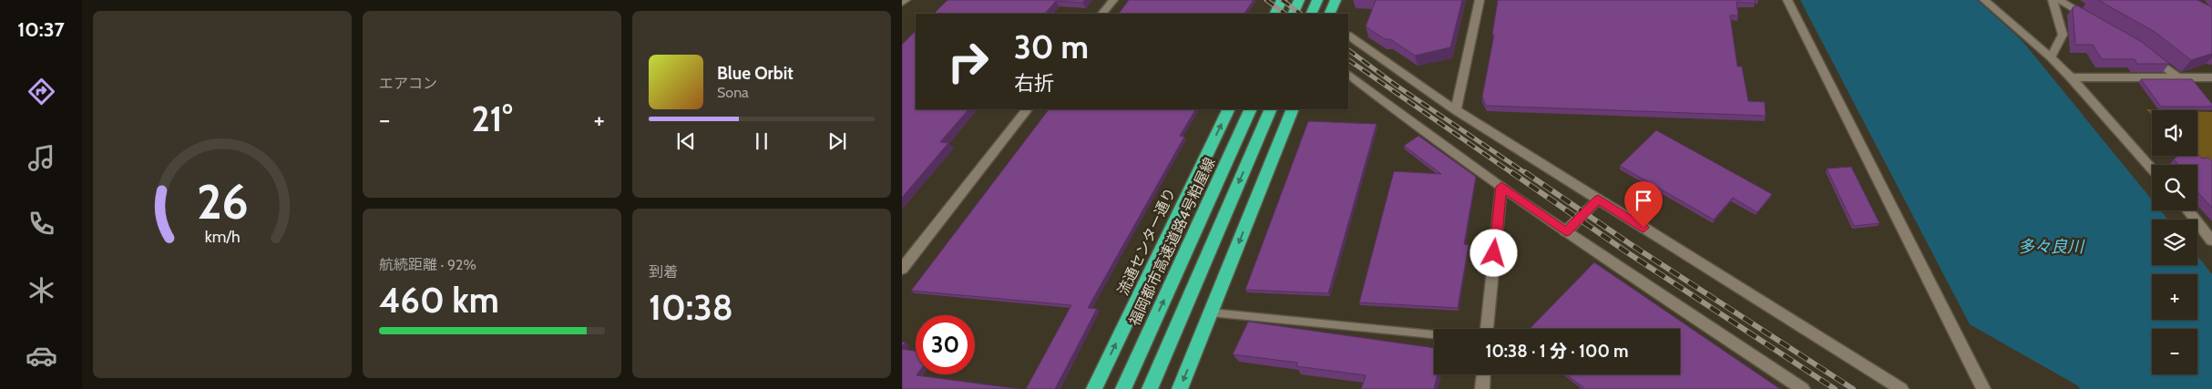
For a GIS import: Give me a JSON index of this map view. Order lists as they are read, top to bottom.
{
  "streets": {
    "highway": ["流通センター通り", "福岡都市高速道路4号粕屋線"]
  },
  "water": ["多々良川"],
  "page": {
    "tabs": "10:37",
    "tile": [
      "エアコン",
      ["航続距離 · 92%", "460 km"],
      ["到着", "10:38"]
    ],
    "turn": ["30 m", "右折"],
    "song": ["Blue Orbit", "Sona"],
    "heat": ["−", "21°", "+"],
    "map_buttons": ["+", "−"],
    "limit": "30",
    "trip": "10:38 · 1 分 · 100 m",
    "gauge": ["26", "km/h"]
  }
}
